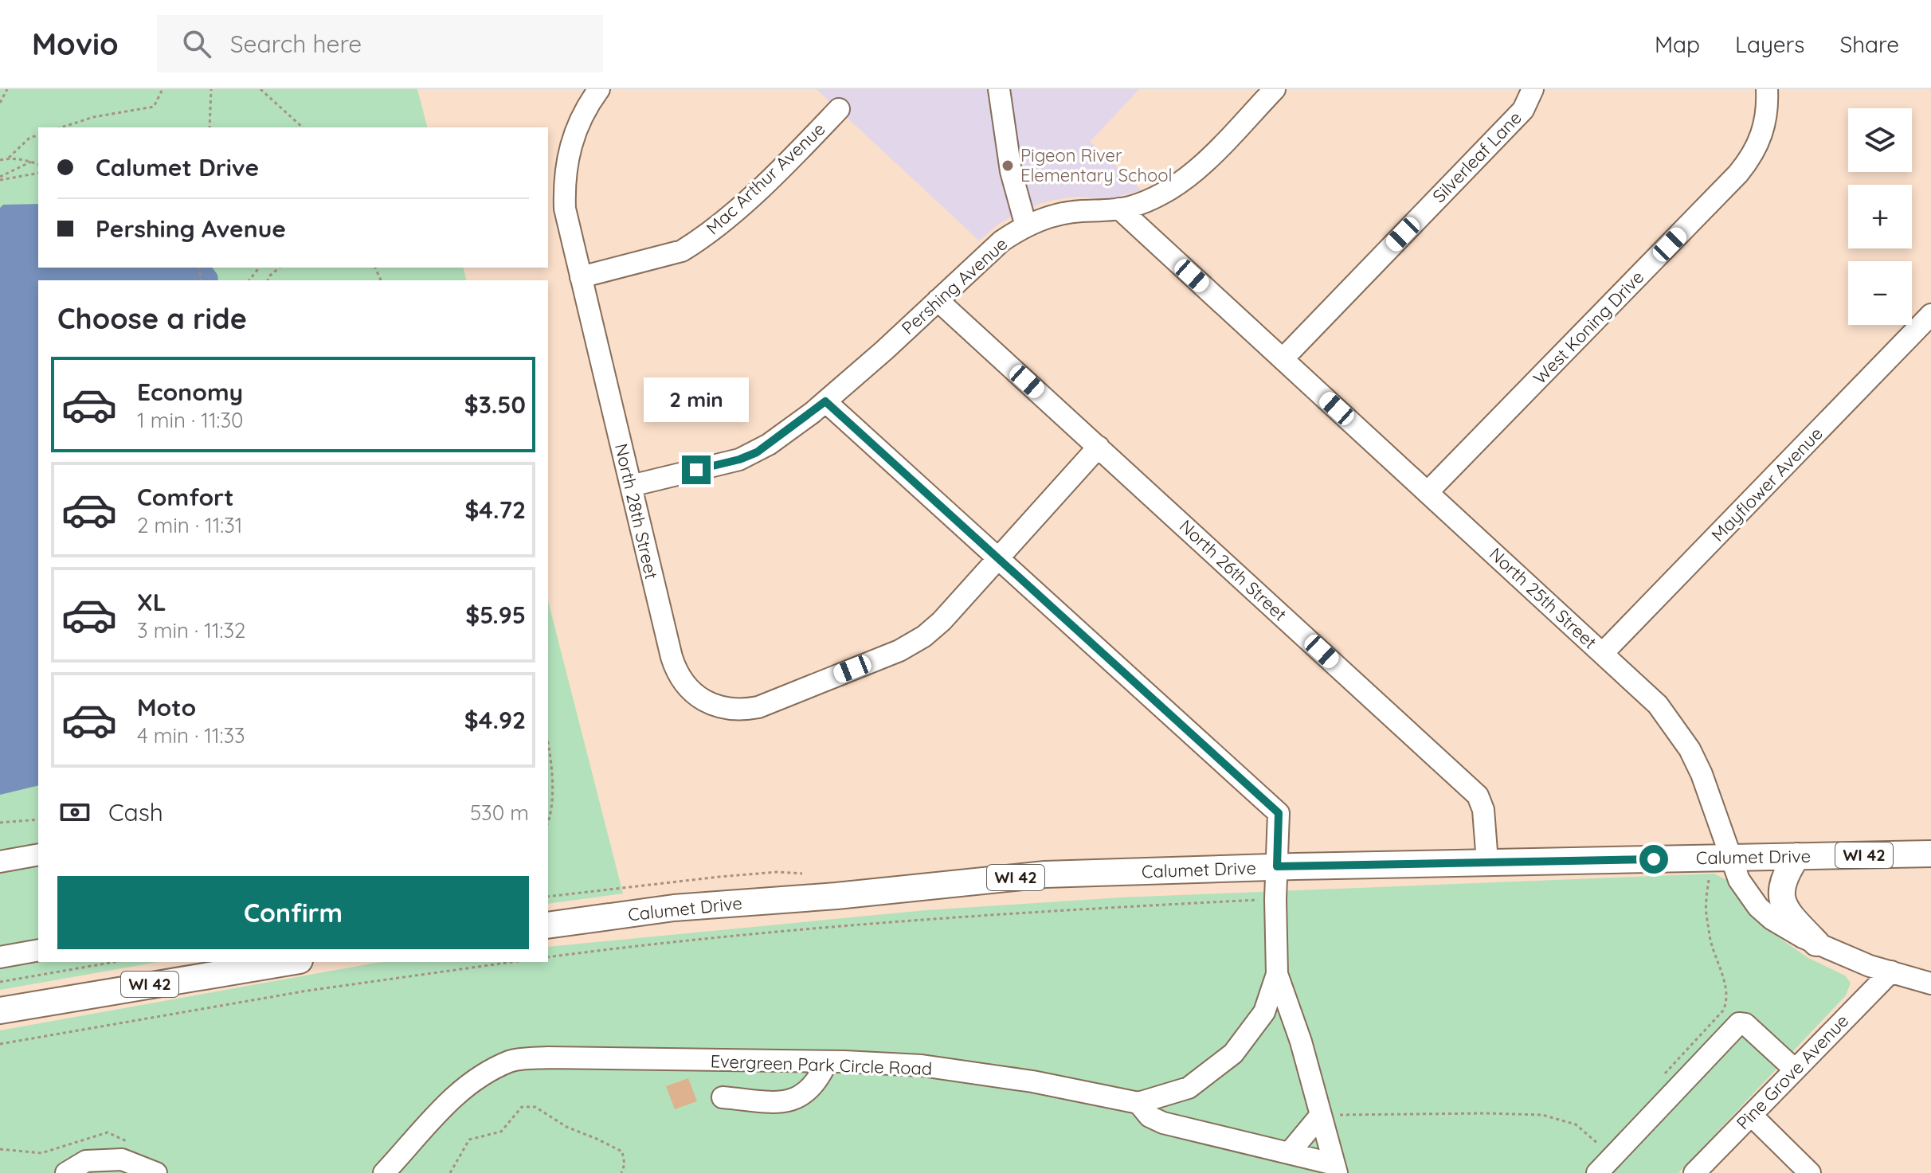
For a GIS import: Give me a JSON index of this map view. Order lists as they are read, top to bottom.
{
  "streets": {
    "main road": ["WI 42", "Calumet Drive"],
    "street": [
      "Silverleaf Lane",
      "Mac Arthur Avenue",
      "Pershing Avenue",
      "West Koning Drive",
      "Mayflower Avenue",
      "North 28th Street",
      "North 26th Street",
      "North 25th Street",
      "Evergreen Park Circle Road",
      "Pine Grove Avenue"
    ]
  },
  "crossings": [
    ["Silverleaf Lane", "North 25th Street"],
    ["Mac Arthur Avenue", "North 28th Street"],
    ["Pershing Avenue", "North 28th Street"],
    ["Pershing Avenue", "North 26th Street"],
    ["Pershing Avenue", "North 25th Street"],
    ["Pershing Avenue", "Evergreen Park Circle Road"],
    ["West Koning Drive", "North 25th Street"],
    ["Mayflower Avenue", "North 25th Street"],
    ["North 28th Street", "Evergreen Park Circle Road"],
    ["North 26th Street", "Calumet Drive"],
    ["North 25th Street", "Calumet Drive"],
    ["North 25th Street", "Pine Grove Avenue"],
    ["Calumet Drive", "Evergreen Park Circle Road"]
  ],
  "places": ["Pigeon River Elementary School"],
  "page": {
    "header": "Movio",
    "search": "Search here",
    "nav": ["Map", "Layers", "Share"],
    "map_buttons": ["+", "−"],
    "banner": ["Calumet Drive", "Pershing Avenue"],
    "heading": "Choose a ride",
    "list": [
      {
        "name": "Economy",
        "note": "1 min · 11:30",
        "value": "$3.50"
      },
      {
        "name": "Comfort",
        "note": "2 min · 11:31",
        "value": "$4.72"
      },
      {
        "name": "XL",
        "note": "3 min · 11:32",
        "value": "$5.95"
      },
      {
        "name": "Moto",
        "note": "4 min · 11:33",
        "value": "$4.92"
      }
    ],
    "bubble": "2 min",
    "pay": ["Cash", "530 m"],
    "buttons": "Confirm"
  }
}
